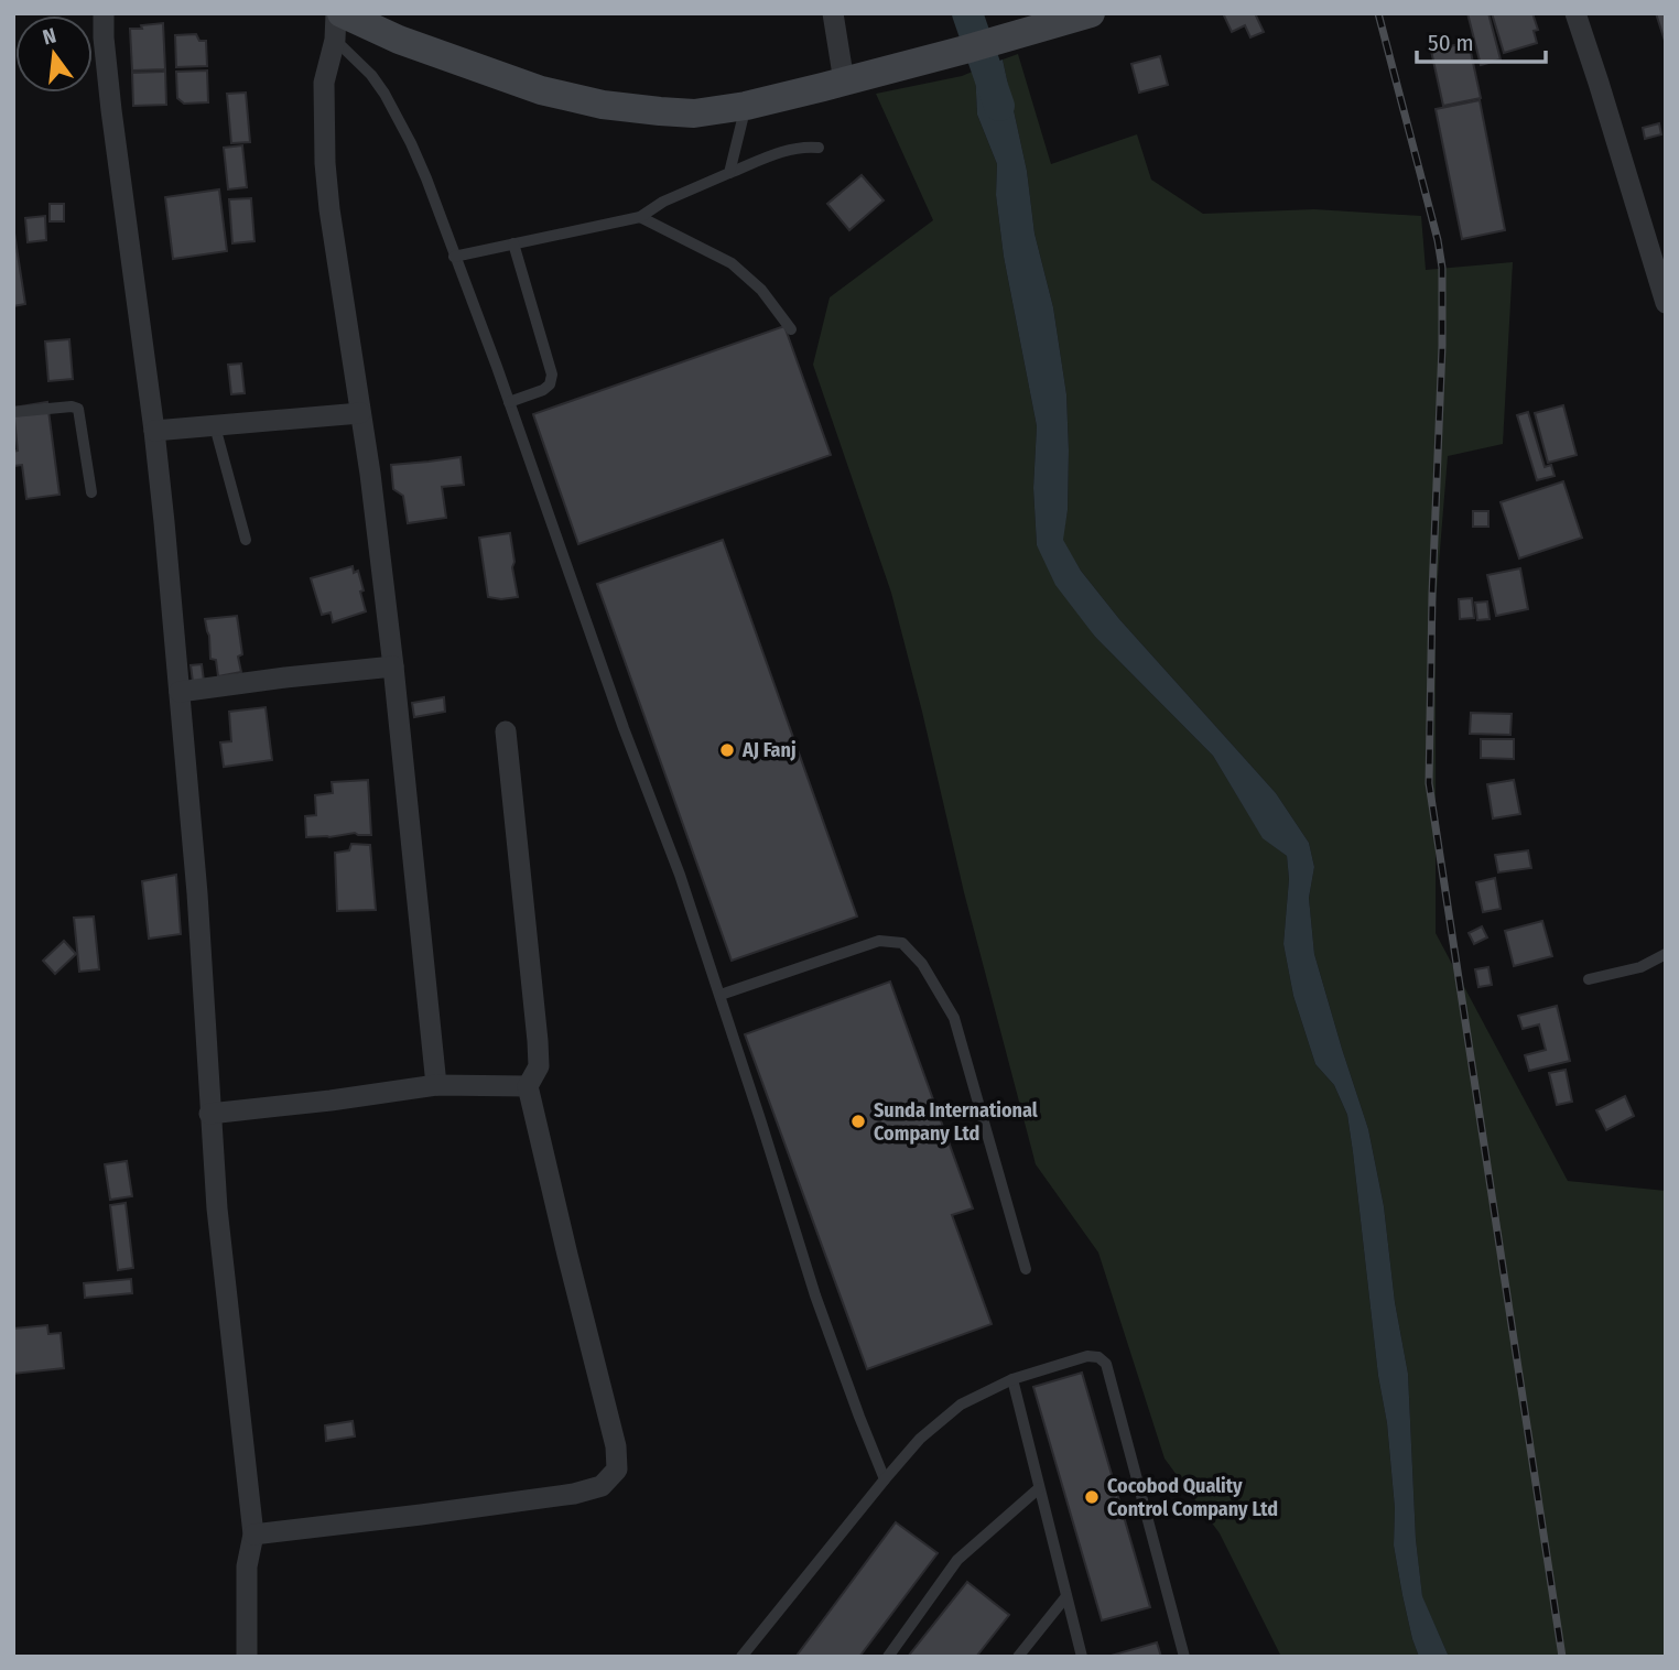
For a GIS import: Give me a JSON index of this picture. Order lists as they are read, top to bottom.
{
  "places": ["AJ Fanj", "Sunda International Company Ltd", "Cocobod Quality Control Company Ltd"],
  "scale_bar": "50 m",
  "north": "top"
}
